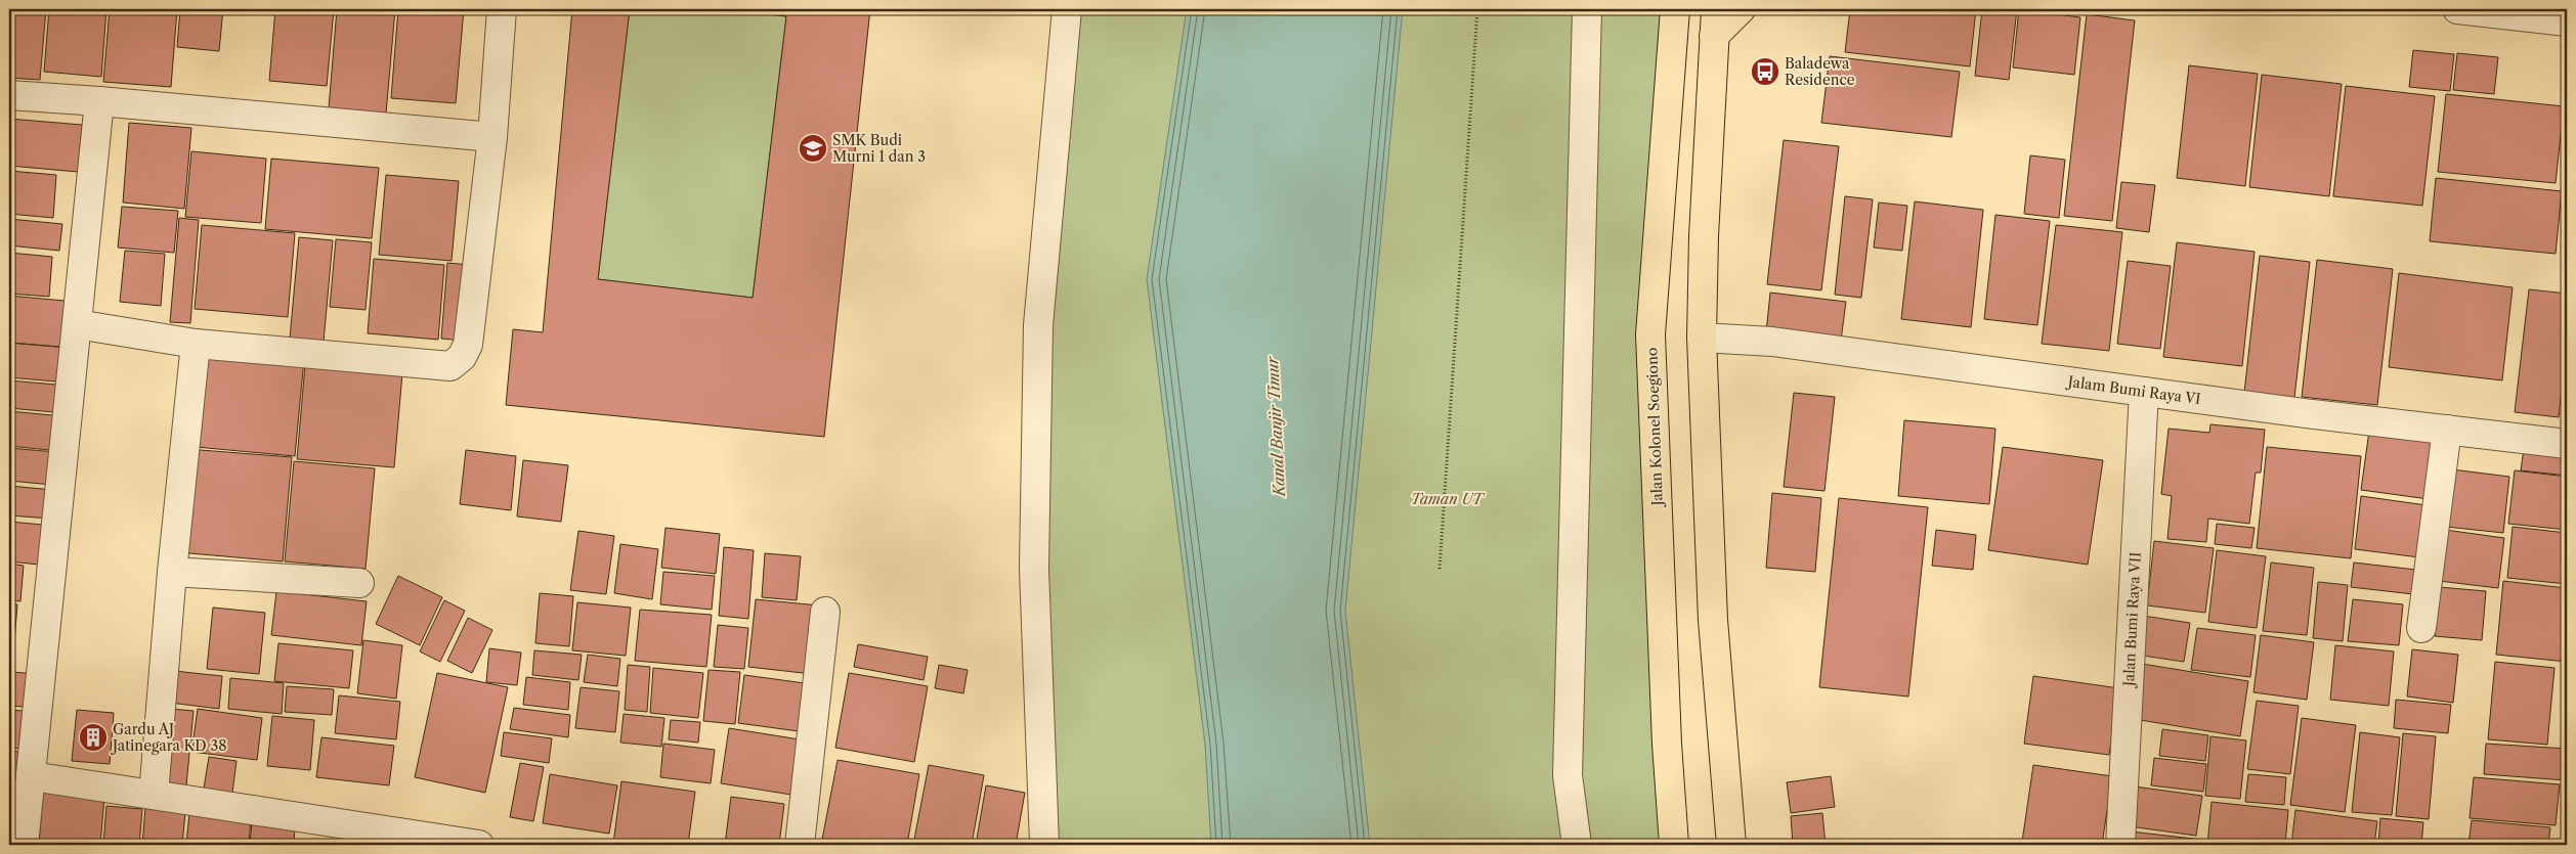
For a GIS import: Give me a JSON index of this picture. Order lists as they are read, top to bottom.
{
  "streets": {
    "main road": ["Jalan Kolonel Soegiono"],
    "street": ["Jalam Bumi Raya VI", "Jalan Bumi Raya VII"]
  },
  "crossings": [
    ["Jalam Bumi Raya VI", "Jalan Bumi Raya VII"]
  ],
  "water": ["Kanal Banjir Timur"],
  "parks": ["Taman UT"],
  "places": {
    "bus stop": ["Baladewa Residence"],
    "school or university": ["SMK Budi Murni 1 dan 3"],
    "building": ["Gardu AJ Jatinegara KD 38"]
  }
}
